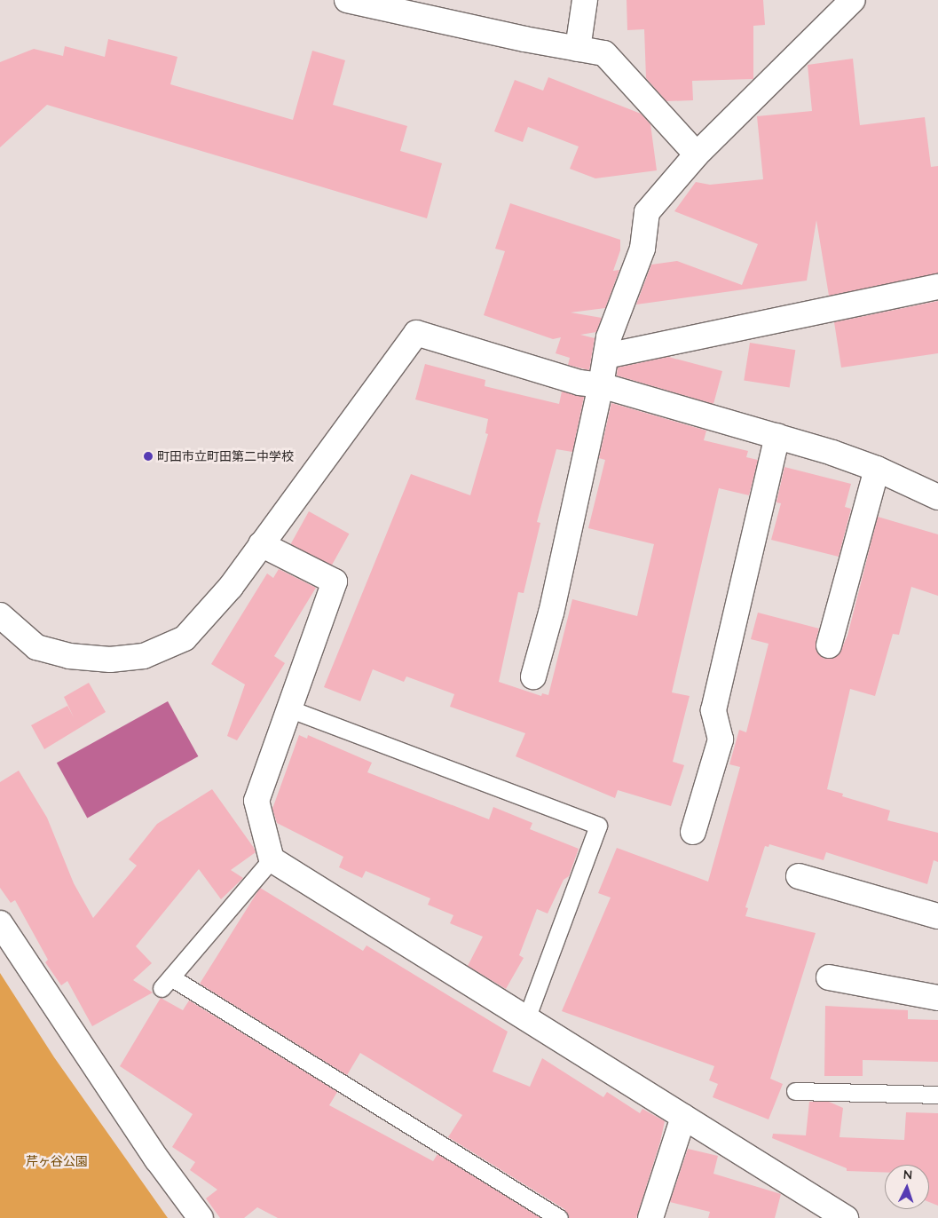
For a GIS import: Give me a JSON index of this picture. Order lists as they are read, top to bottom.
{
  "parks": ["芹ヶ谷公園"],
  "places": ["町田市立町田第二中学校"],
  "north": "top"
}
